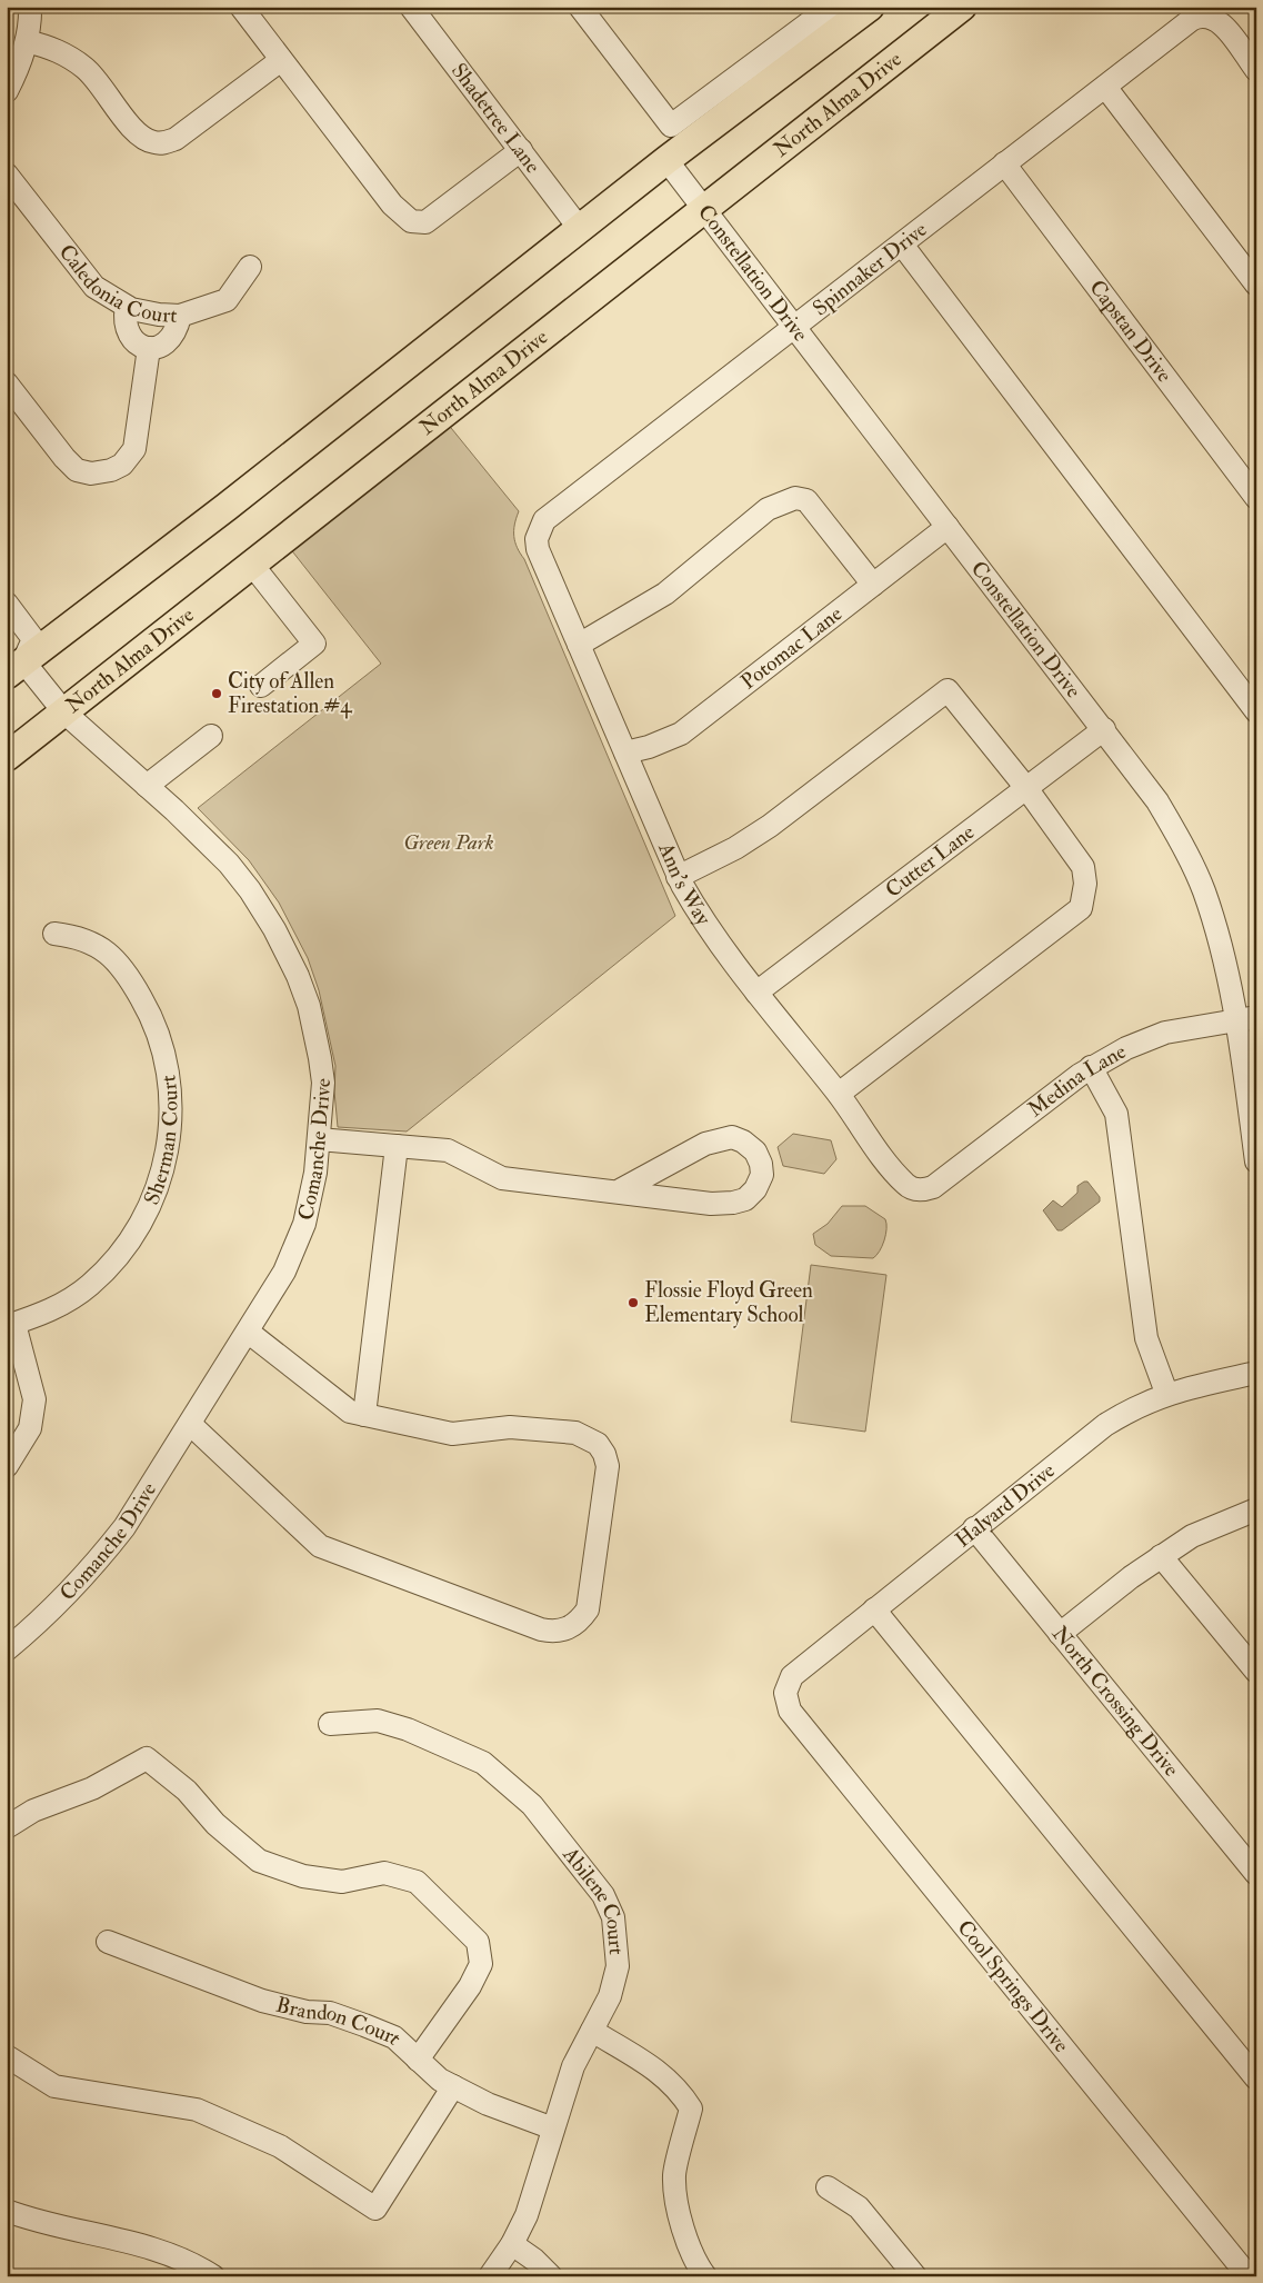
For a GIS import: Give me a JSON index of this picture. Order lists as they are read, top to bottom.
{
  "streets": {
    "main road": ["North Alma Drive"],
    "street": [
      "Shadetree Lane",
      "Spinnaker Drive",
      "Constellation Drive",
      "Caledonia Court",
      "Capstan Drive",
      "Potomac Lane",
      "Cutter Lane",
      "Ann's Way",
      "Medina Lane",
      "Sherman Court",
      "Comanche Drive",
      "Halyard Drive",
      "North Crossing Drive",
      "Abilene Court",
      "Cool Springs Drive",
      "Brandon Court"
    ]
  },
  "crossings": [
    ["North Alma Drive", "Constellation Drive"],
    ["North Alma Drive", "Comanche Drive"],
    ["Spinnaker Drive", "Constellation Drive"],
    ["Spinnaker Drive", "Capstan Drive"],
    ["Spinnaker Drive", "Ann's Way"],
    ["Constellation Drive", "Potomac Lane"],
    ["Constellation Drive", "Cutter Lane"],
    ["Constellation Drive", "Medina Lane"],
    ["Potomac Lane", "Ann's Way"],
    ["Cutter Lane", "Ann's Way"],
    ["Ann's Way", "Medina Lane"],
    ["Halyard Drive", "North Crossing Drive"],
    ["Halyard Drive", "Cool Springs Drive"],
    ["Abilene Court", "Brandon Court"]
  ],
  "parks": ["Green Park"],
  "places": ["City of Allen Firestation #4", "Flossie Floyd Green Elementary School"]
}
